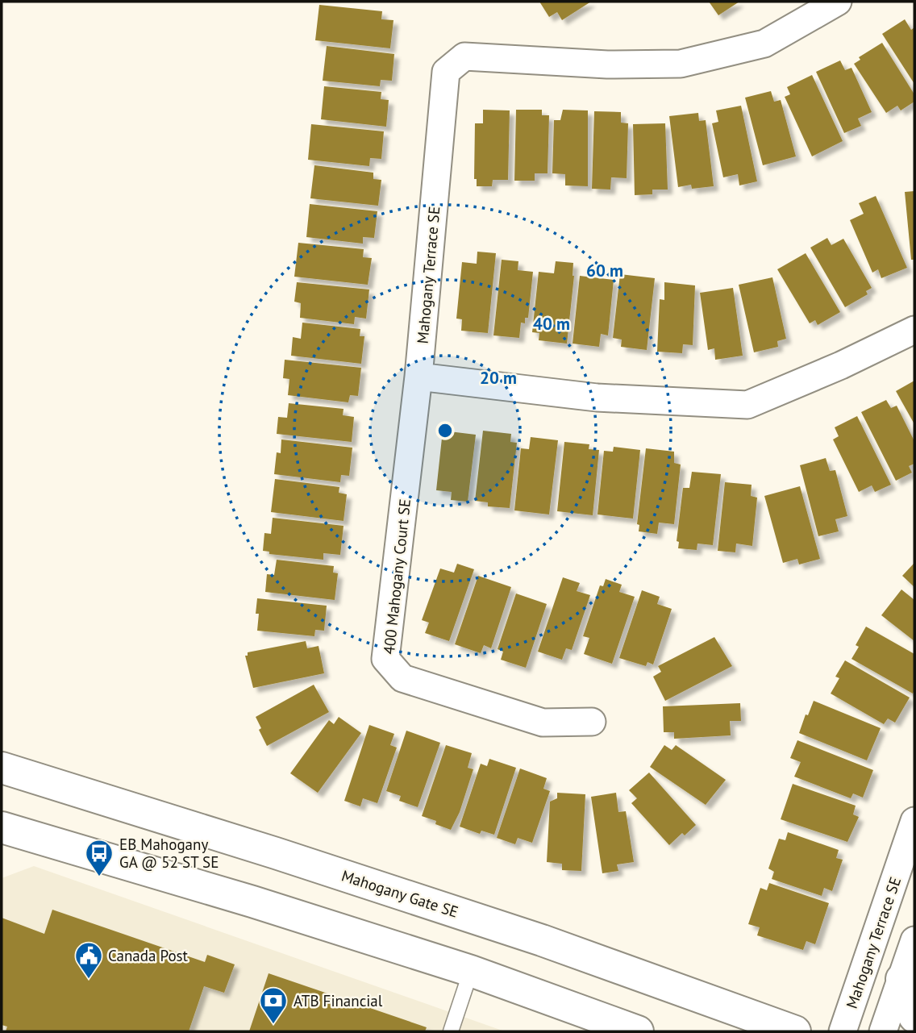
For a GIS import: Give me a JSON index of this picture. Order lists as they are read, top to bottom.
{
  "streets": {
    "street": ["Mahogany Terrace SE", "400 Mahogany Court SE", "Mahogany Gate SE"]
  },
  "crossings": [
    ["Mahogany Terrace SE", "400 Mahogany Court SE"]
  ],
  "places": {
    "bus stop": ["EB Mahogany GA @ 52 ST SE"],
    "public building": ["Canada Post"],
    "bank": ["ATB Financial"]
  },
  "rings": ["60 m", "40 m", "20 m"]
}
